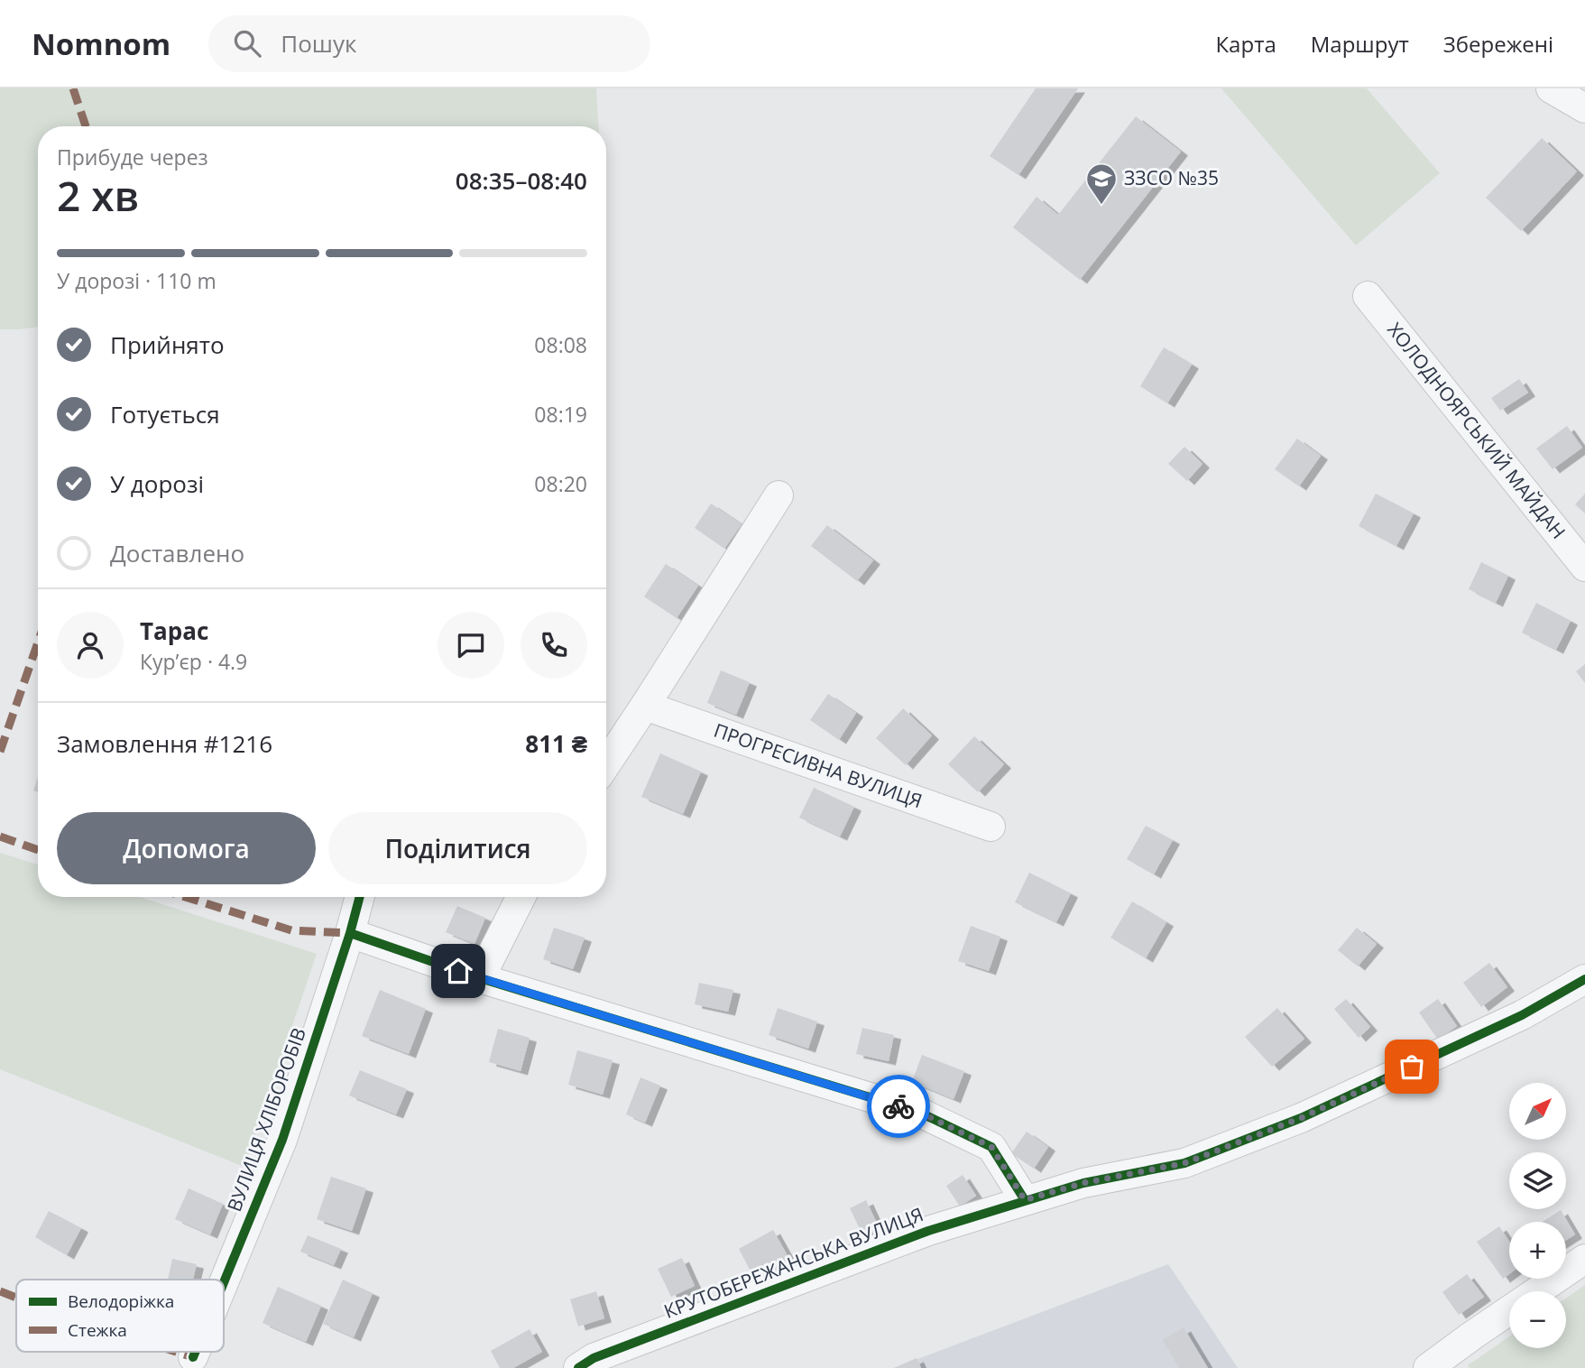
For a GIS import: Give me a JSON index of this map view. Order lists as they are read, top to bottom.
{
  "streets": {
    "street": [
      "ХОЛОДНОЯРСЬКИЙ МАЙДАН",
      "ПРОГРЕСИВНА ВУЛИЦЯ",
      "ВУЛИЦЯ ХЛІБОРОБІВ",
      "КРУТОБЕРЕЖАНСЬКА ВУЛИЦЯ"
    ]
  },
  "places": {
    "school or university": ["ЗЗСО №35"]
  },
  "legend": ["Велодоріжка", "Стежка"],
  "north": "top right",
  "page": {
    "header": "Nomnom",
    "search": "Пошук",
    "nav": ["Карта", "Маршрут", "Збережені"],
    "heading": ["2 хв", "Прибуде через", "08:35–08:40"],
    "panel": [
      "Тарас",
      "Кур’єр · 4.9",
      "Замовлення #1216",
      "811 ₴"
    ],
    "bar": "У дорозі · 110 m",
    "list": [
      ["Прийнято", "08:08"],
      ["Готується", "08:19"],
      ["У дорозі", "08:20"],
      "Доставлено"
    ],
    "buttons": ["Допомога", "Поділитися"],
    "map_buttons": ["+", "−"]
  }
}
